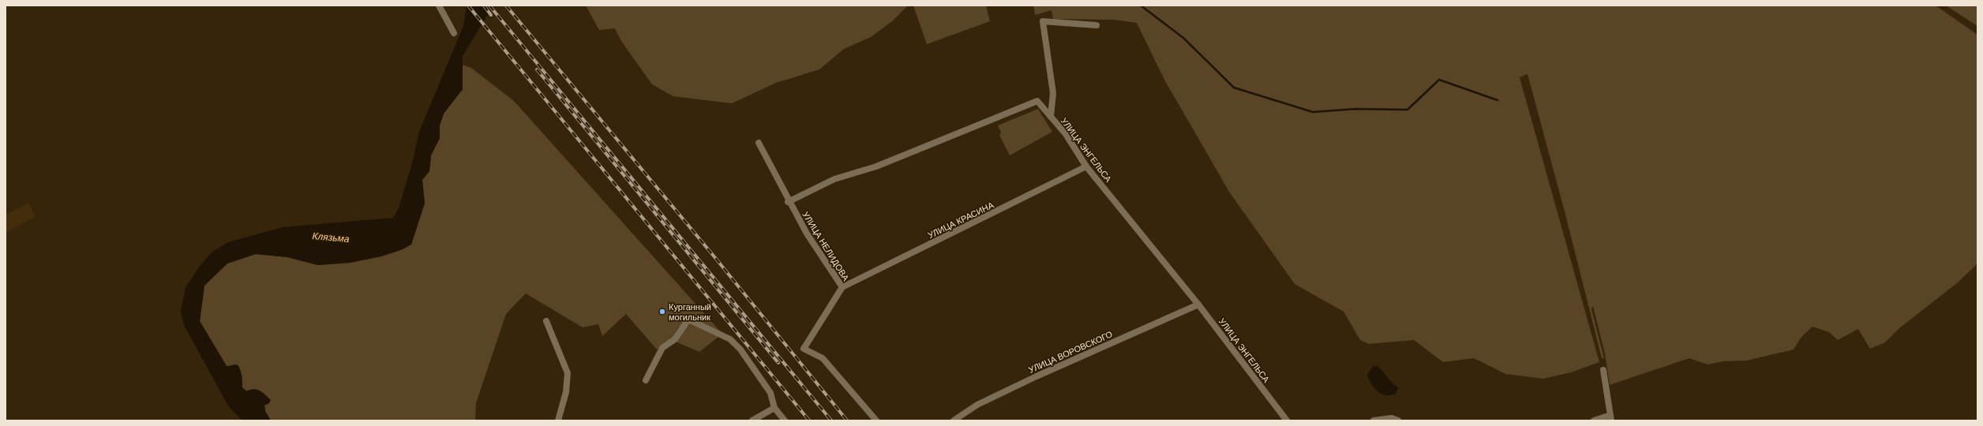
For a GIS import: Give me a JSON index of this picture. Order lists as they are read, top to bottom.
{
  "streets": {
    "street": [
      "УЛИЦА ЭНГЕЛЬСА",
      "УЛИЦА КРАСИНА",
      "УЛИЦА НЕЛИДОВА",
      "УЛИЦА ВОРОВСКОГО"
    ]
  },
  "crossings": [
    ["УЛИЦА ЭНГЕЛЬСА", "УЛИЦА КРАСИНА"],
    ["УЛИЦА ЭНГЕЛЬСА", "УЛИЦА НЕЛИДОВА"],
    ["УЛИЦА ЭНГЕЛЬСА", "УЛИЦА ВОРОВСКОГО"],
    ["УЛИЦА КРАСИНА", "УЛИЦА НЕЛИДОВА"]
  ],
  "water": ["Клязьма"],
  "places": ["Курганный могильник"]
}
